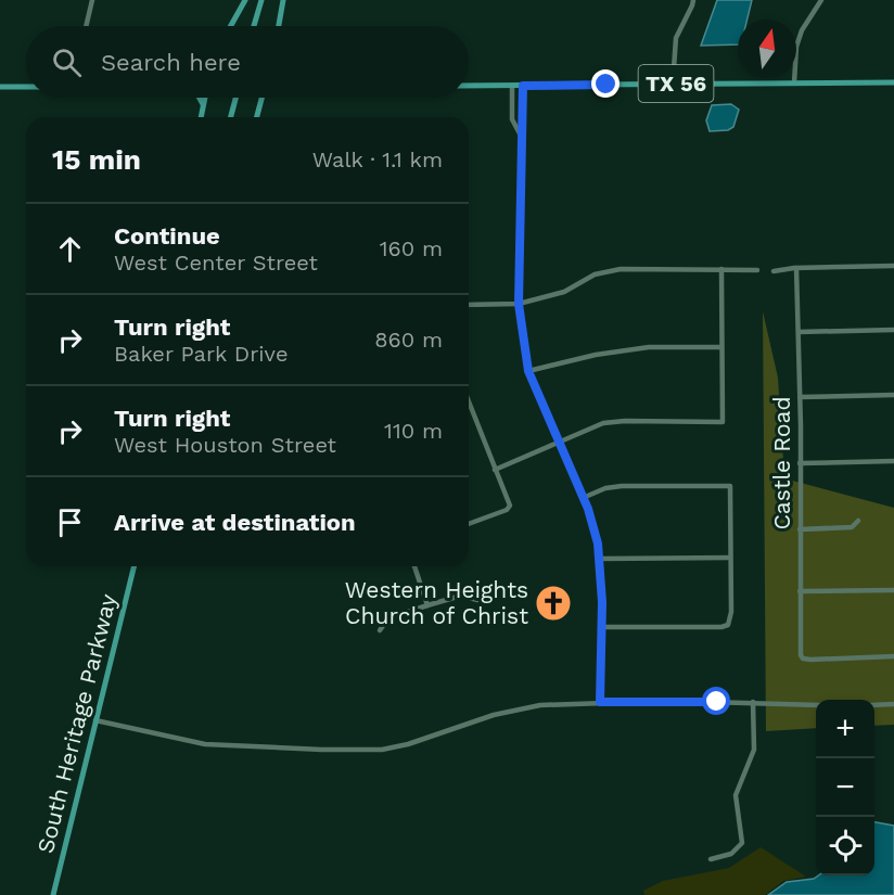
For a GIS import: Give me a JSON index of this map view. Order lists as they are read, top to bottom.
{
  "streets": {
    "main road": ["TX 56", "South Heritage Parkway"],
    "street": ["Castle Road"]
  },
  "places": {
    "church": ["Western Heights Church of Christ"]
  },
  "north": "top",
  "page": {
    "search": "Search here",
    "heading": ["15 min", "Walk · 1.1 km"],
    "list": [
      ["Continue", "West Center Street", "160 m"],
      ["Turn right", "Baker Park Drive", "860 m"],
      ["Turn right", "West Houston Street", "110 m"],
      "Arrive at destination"
    ],
    "map_buttons": ["+", "−"]
  }
}
